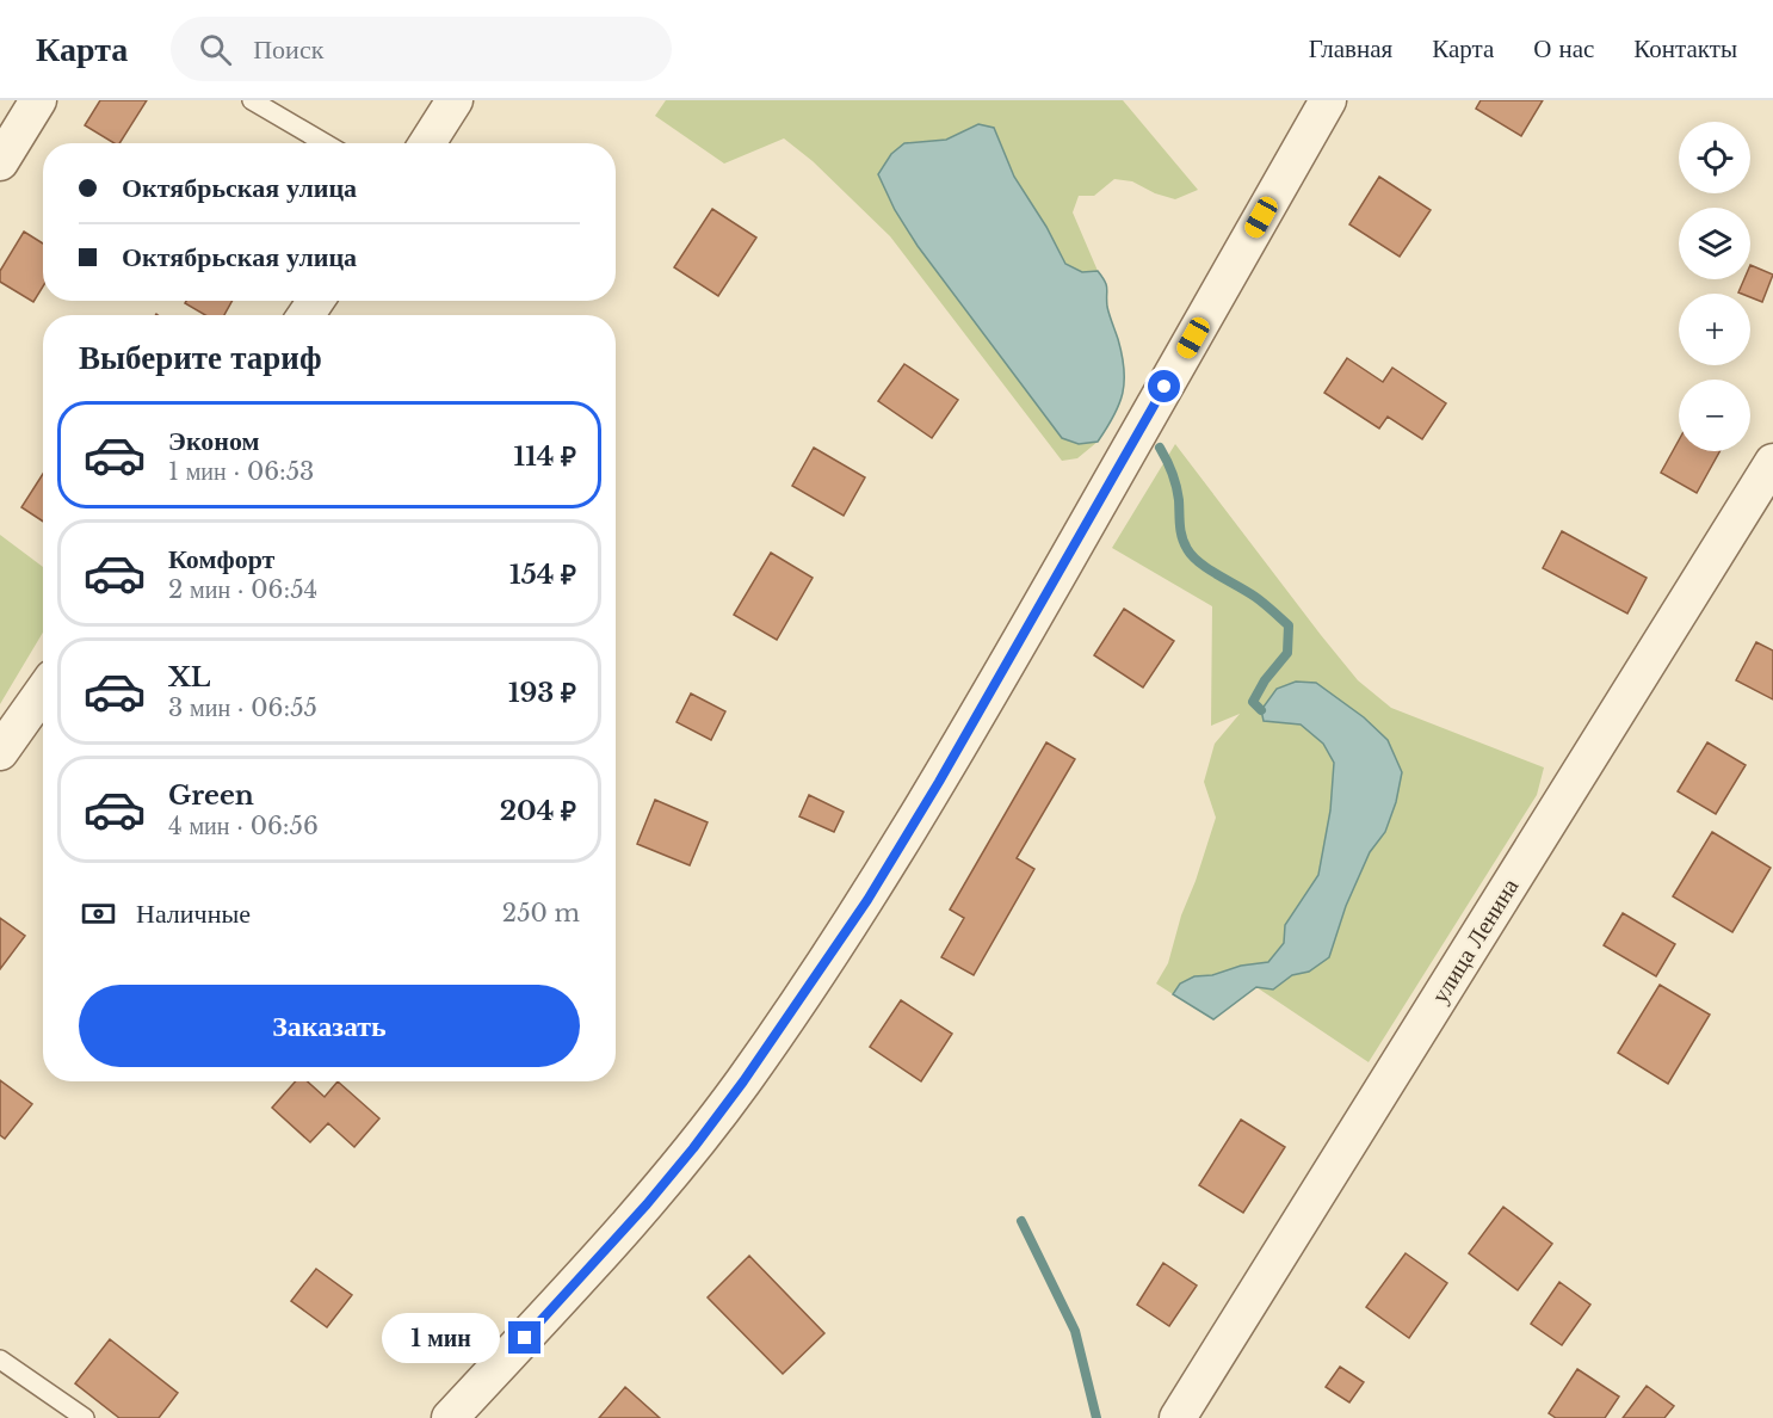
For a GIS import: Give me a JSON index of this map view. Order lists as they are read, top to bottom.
{
  "streets": {
    "street": ["улица Ленина"]
  },
  "page": {
    "header": "Карта",
    "search": "Поиск",
    "nav": [
      "Главная",
      "Карта",
      "О нас",
      "Контакты"
    ],
    "map_buttons": ["+", "−"],
    "banner": ["Октябрьская улица", "Октябрьская улица"],
    "heading": "Выберите тариф",
    "list": [
      {
        "name": "Эконом",
        "note": "1 мин · 06:53",
        "value": "114 ₽"
      },
      {
        "name": "Комфорт",
        "note": "2 мин · 06:54",
        "value": "154 ₽"
      },
      {
        "name": "XL",
        "note": "3 мин · 06:55",
        "value": "193 ₽"
      },
      {
        "name": "Green",
        "note": "4 мин · 06:56",
        "value": "204 ₽"
      }
    ],
    "pay": ["Наличные", "250 m"],
    "buttons": "Заказать",
    "bubble": "1 мин"
  }
}
